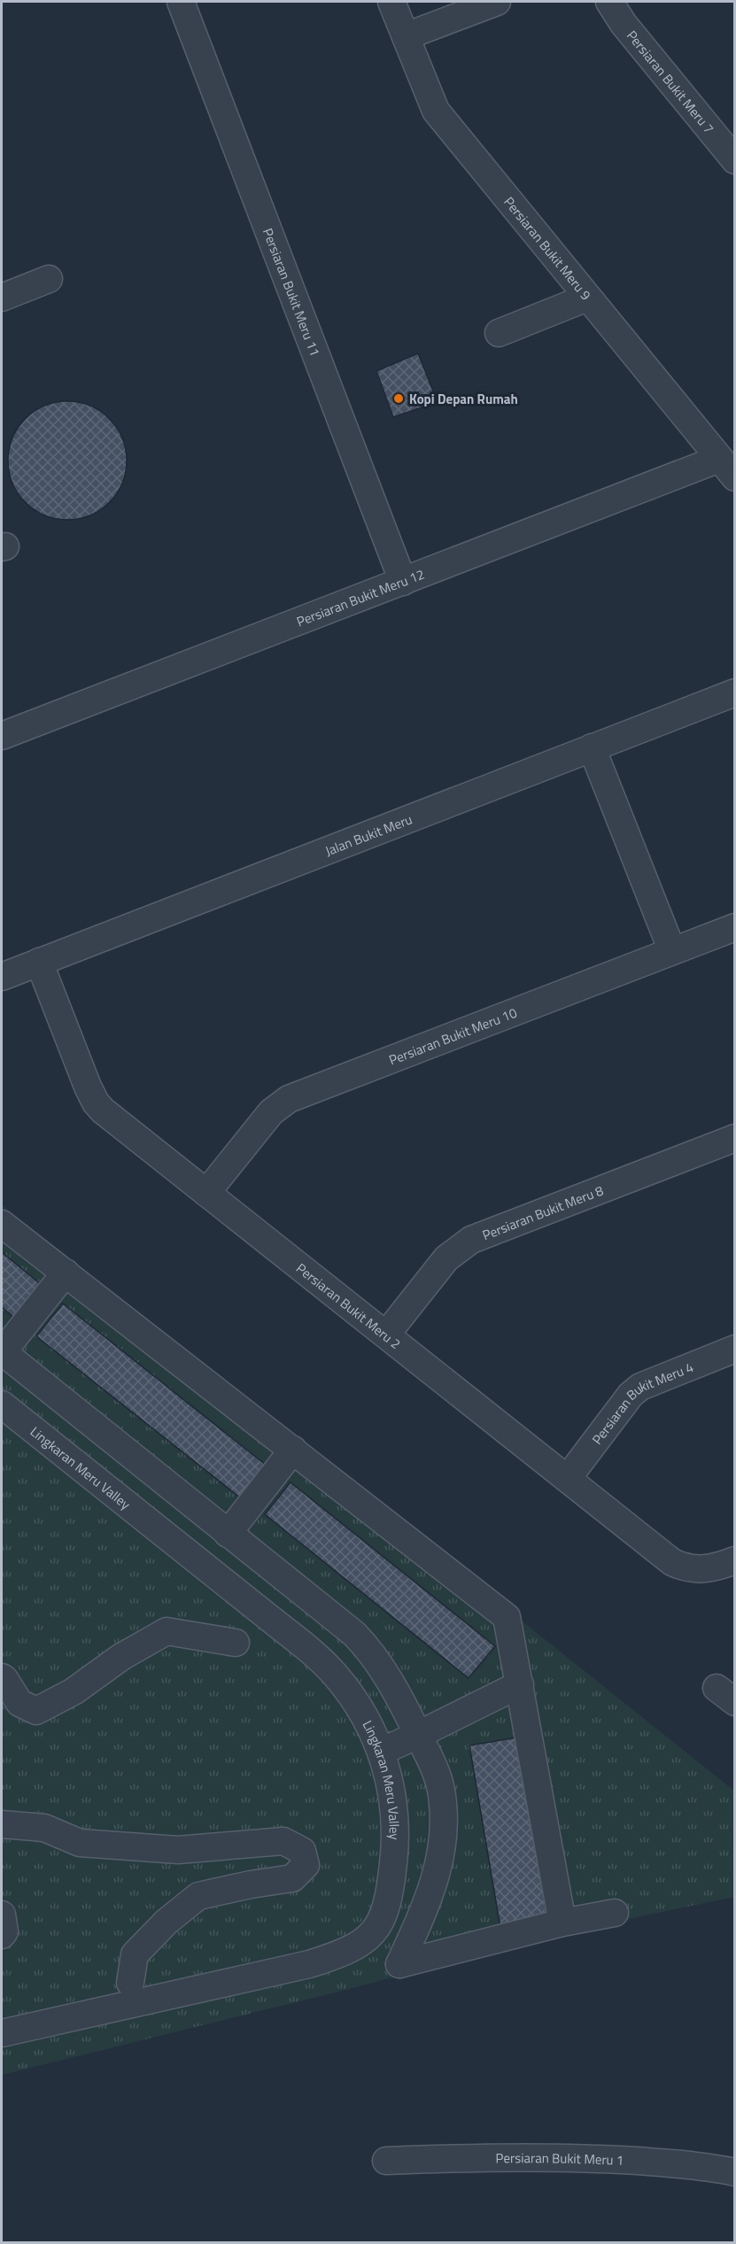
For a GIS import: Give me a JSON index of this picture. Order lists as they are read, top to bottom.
{
  "streets": {
    "street": [
      "Persiaran Bukit Meru 7",
      "Persiaran Bukit Meru 9",
      "Persiaran Bukit Meru 11",
      "Persiaran Bukit Meru 12",
      "Jalan Bukit Meru",
      "Persiaran Bukit Meru 10",
      "Persiaran Bukit Meru 8",
      "Persiaran Bukit Meru 2",
      "Persiaran Bukit Meru 4",
      "Lingkaran Meru Valley",
      "Persiaran Bukit Meru 1"
    ]
  },
  "crossings": [
    ["Persiaran Bukit Meru 9", "Persiaran Bukit Meru 12"],
    ["Persiaran Bukit Meru 11", "Persiaran Bukit Meru 12"],
    ["Jalan Bukit Meru", "Persiaran Bukit Meru 2"],
    ["Persiaran Bukit Meru 10", "Persiaran Bukit Meru 2"],
    ["Persiaran Bukit Meru 8", "Persiaran Bukit Meru 2"],
    ["Persiaran Bukit Meru 2", "Persiaran Bukit Meru 4"]
  ],
  "places": ["Kopi Depan Rumah"]
}
